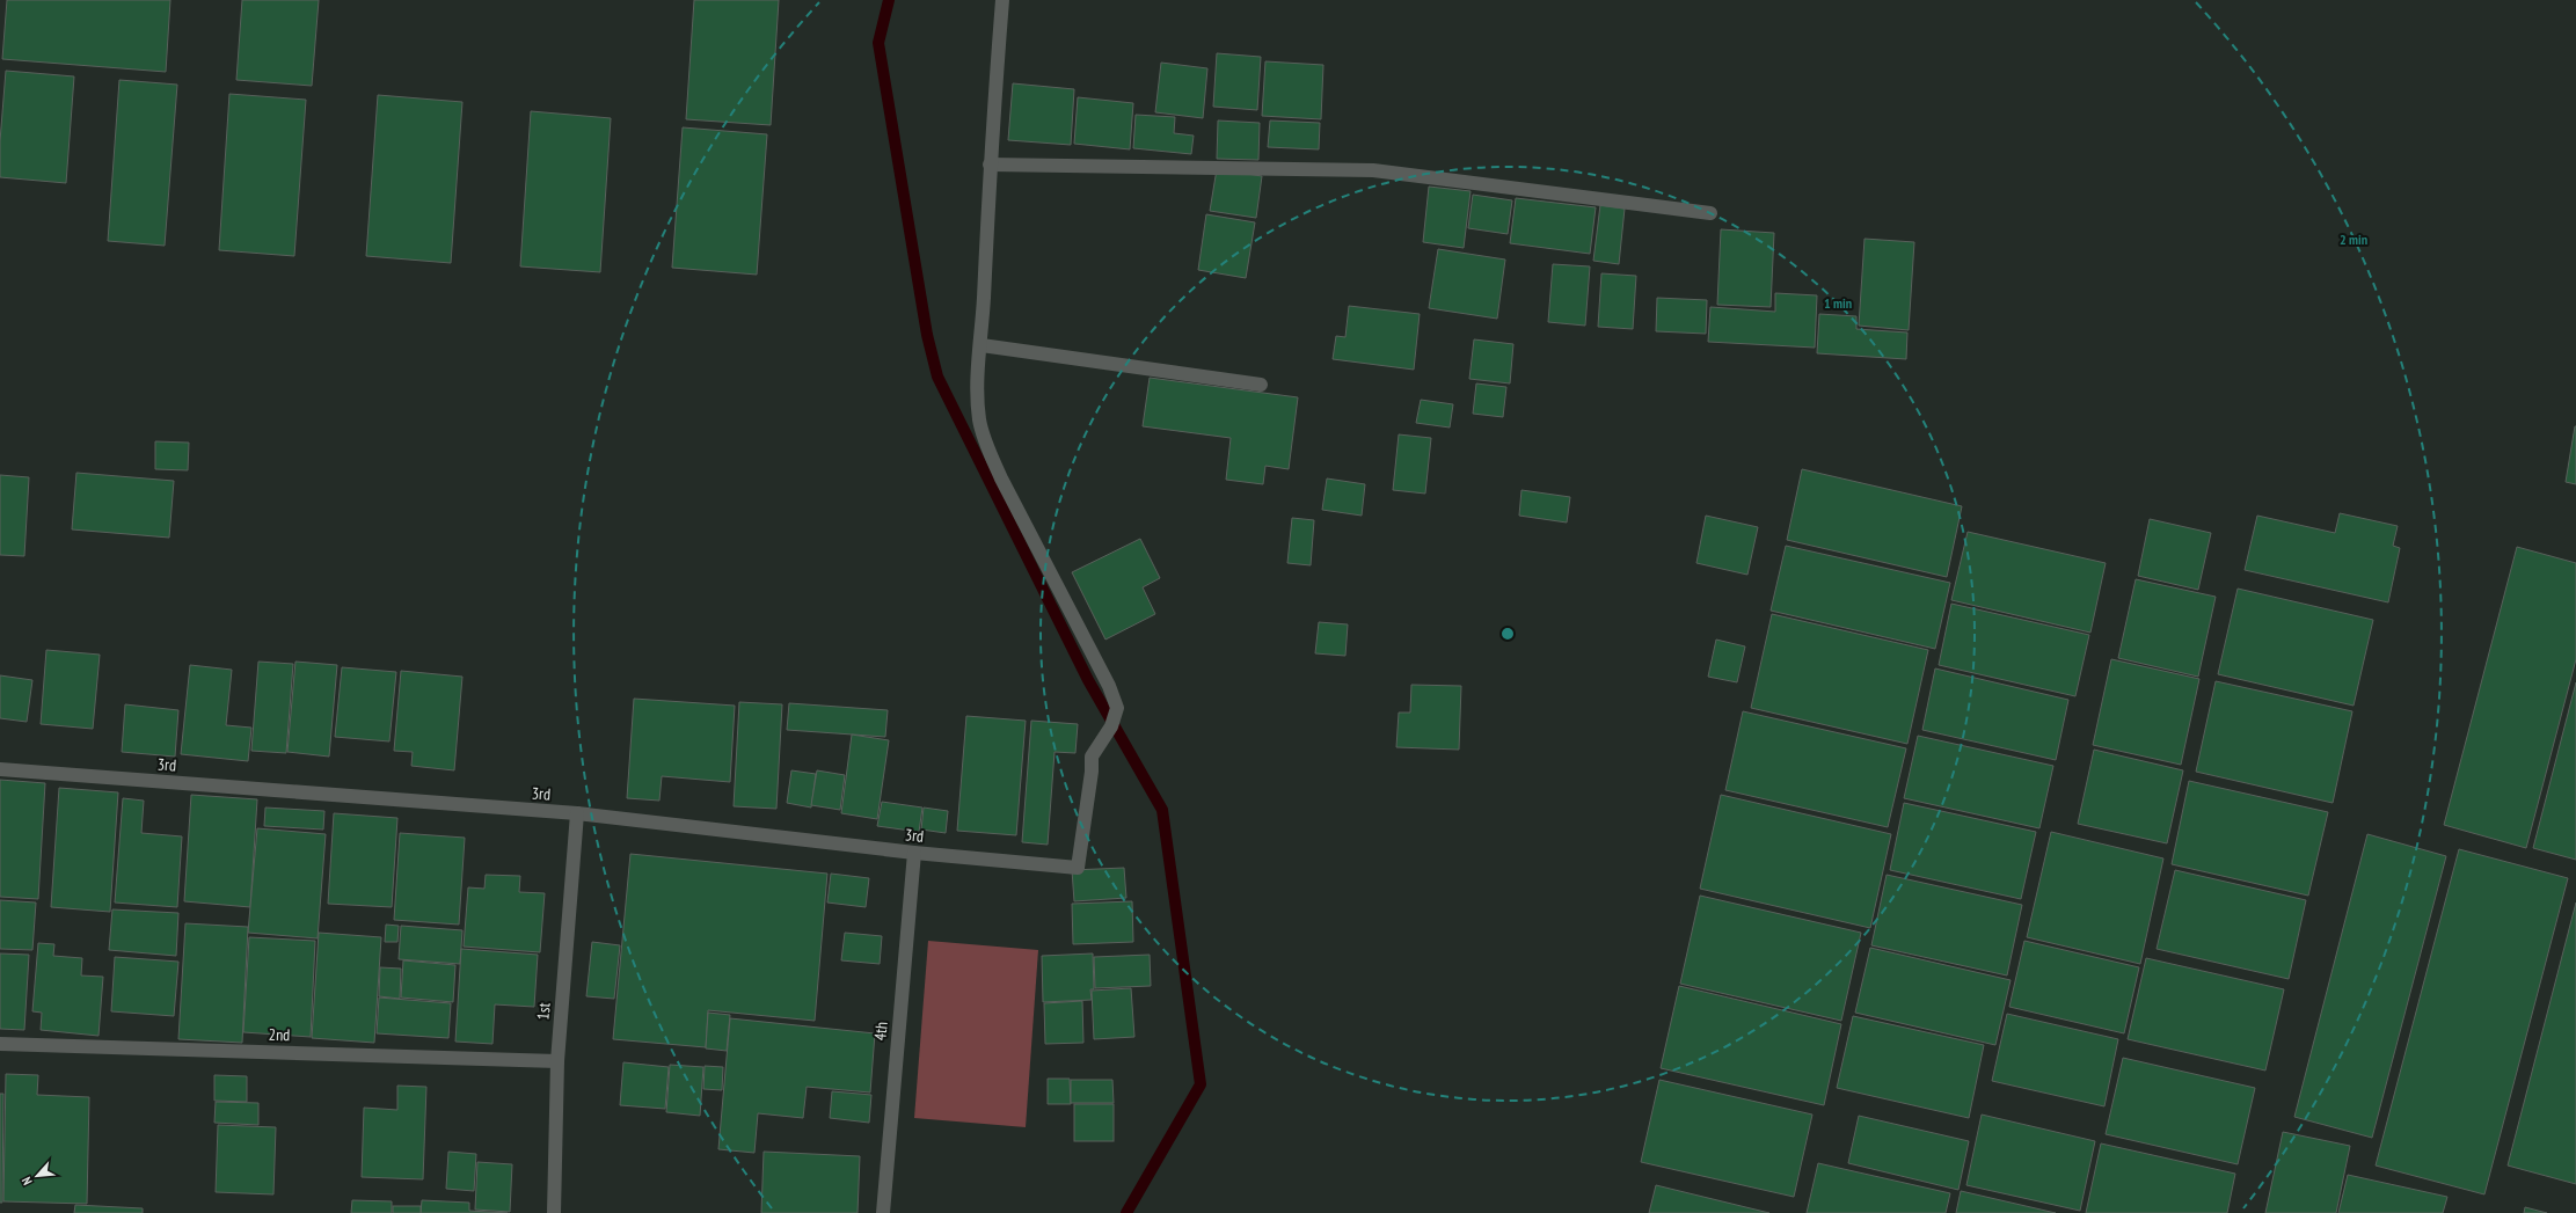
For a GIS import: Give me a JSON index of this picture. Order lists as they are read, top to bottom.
{
  "streets": {
    "street": [
      "3rd",
      "1st",
      "4th",
      "2nd"
    ]
  },
  "crossings": [
    ["3rd", "1st"],
    ["3rd", "4th"],
    ["1st", "2nd"]
  ],
  "north": "bottom left",
  "rings": ["2 min", "1 min"]
}
